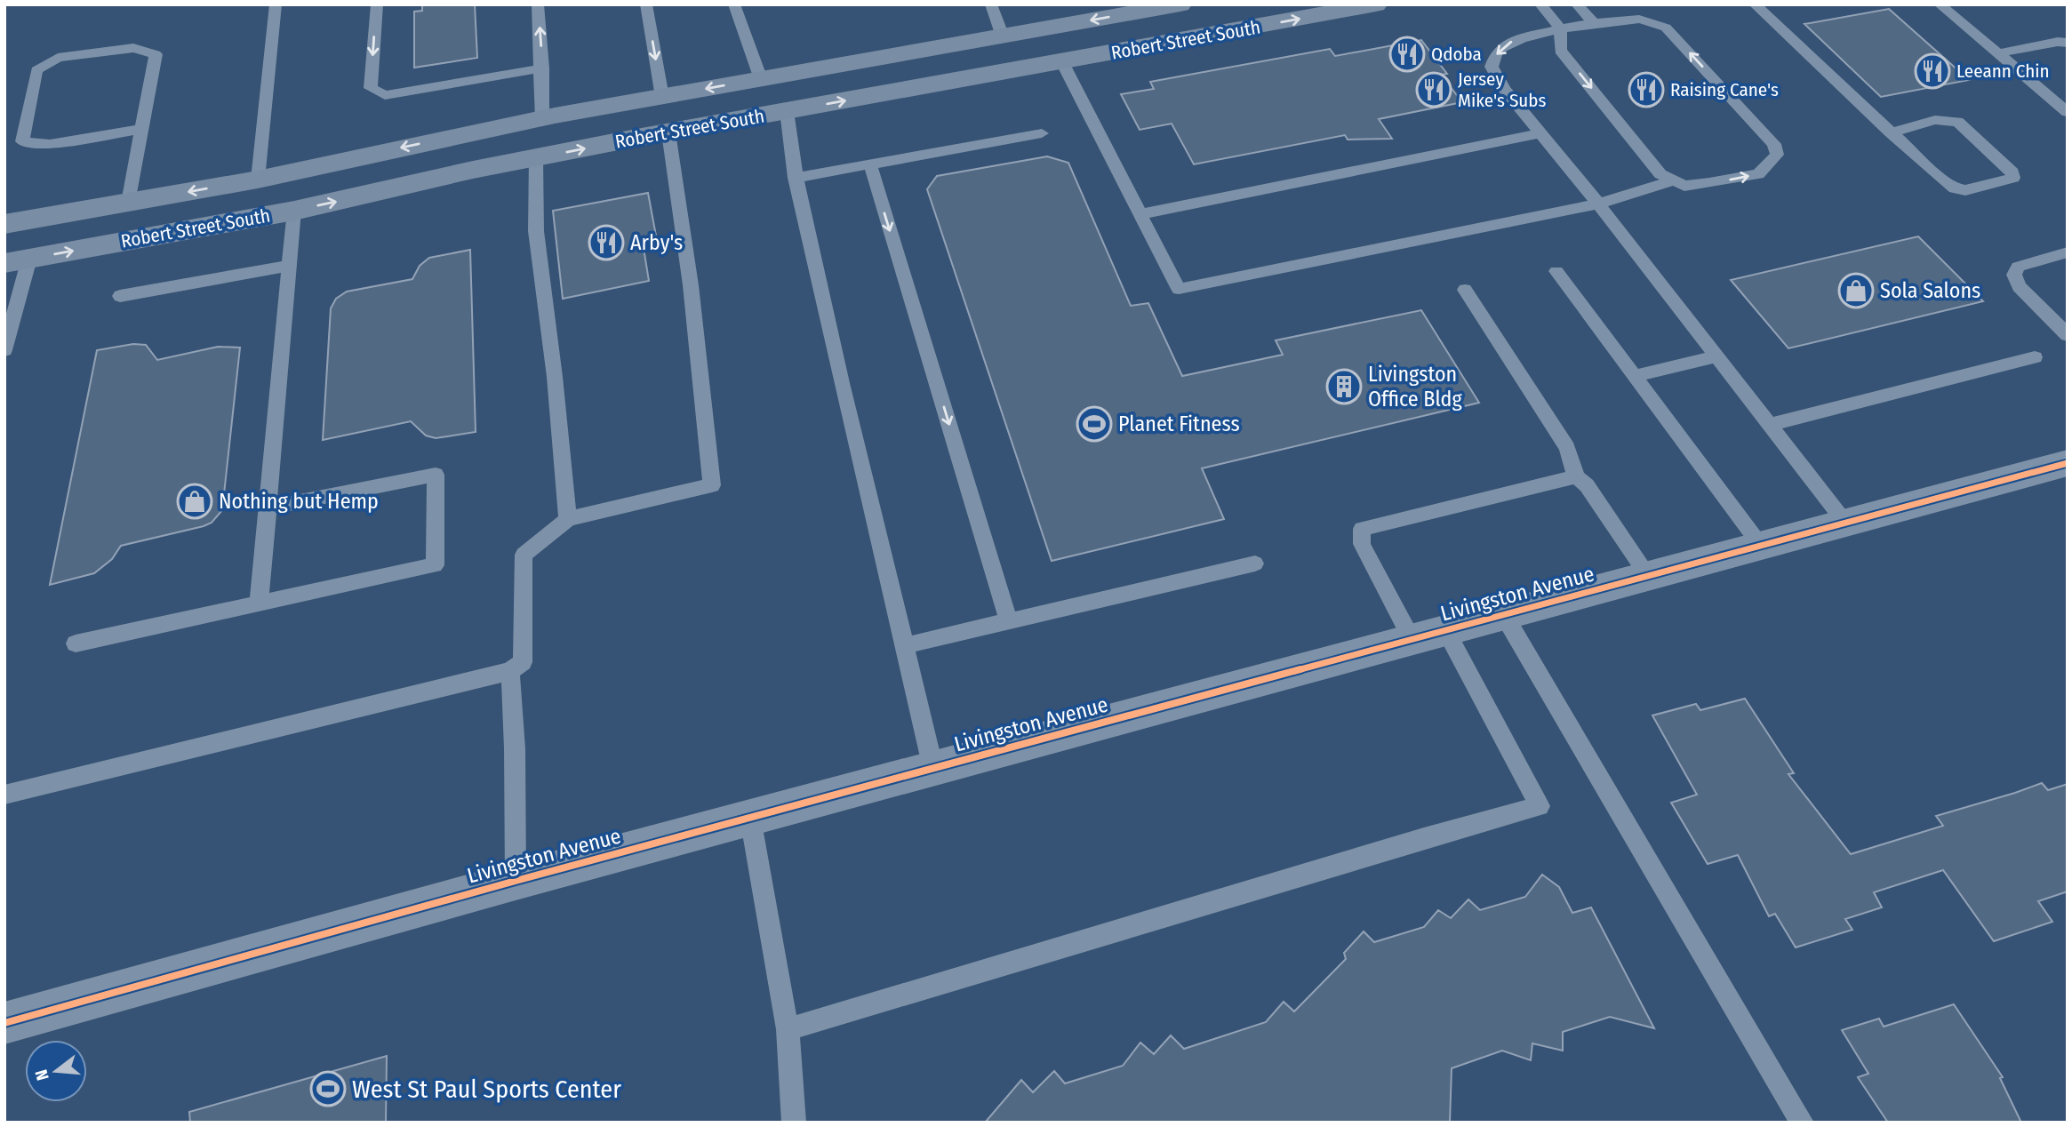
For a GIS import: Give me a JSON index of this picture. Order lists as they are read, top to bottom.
{
  "streets": {
    "main road": ["Robert Street South"],
    "street": ["Livingston Avenue"]
  },
  "places": {
    "restaurant": [
      "Qdoba",
      "Leeann Chin",
      "Jersey Mike's Subs",
      "Raising Cane's",
      "Arby's"
    ],
    "shop": ["Sola Salons", "Nothing but Hemp"],
    "building": ["Livingston Office Bldg"],
    "sports": ["Planet Fitness", "West St Paul Sports Center"]
  },
  "north": "left"
}
